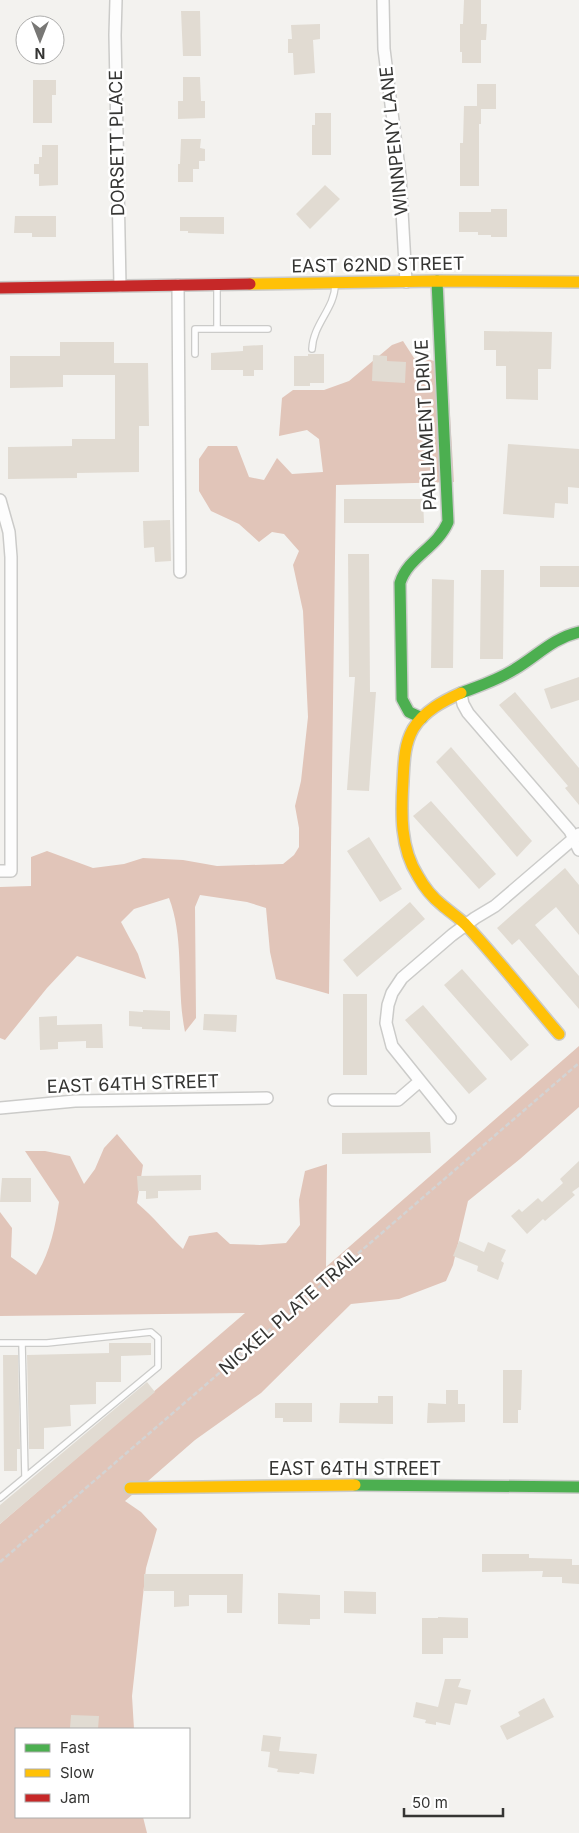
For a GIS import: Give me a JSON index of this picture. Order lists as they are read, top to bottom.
{
  "streets": {
    "street": [
      "WINNPENY LANE",
      "DORSETT PLACE",
      "EAST 62ND STREET",
      "PARLIAMENT DRIVE",
      "EAST 64TH STREET"
    ],
    "path": ["NICKEL PLATE TRAIL"]
  },
  "crossings": [
    ["WINNPENY LANE", "EAST 62ND STREET"],
    ["DORSETT PLACE", "EAST 62ND STREET"],
    ["EAST 62ND STREET", "PARLIAMENT DRIVE"]
  ],
  "legend": ["Fast", "Slow", "Jam"],
  "scale_bar": "50 m",
  "north": "bottom"
}
